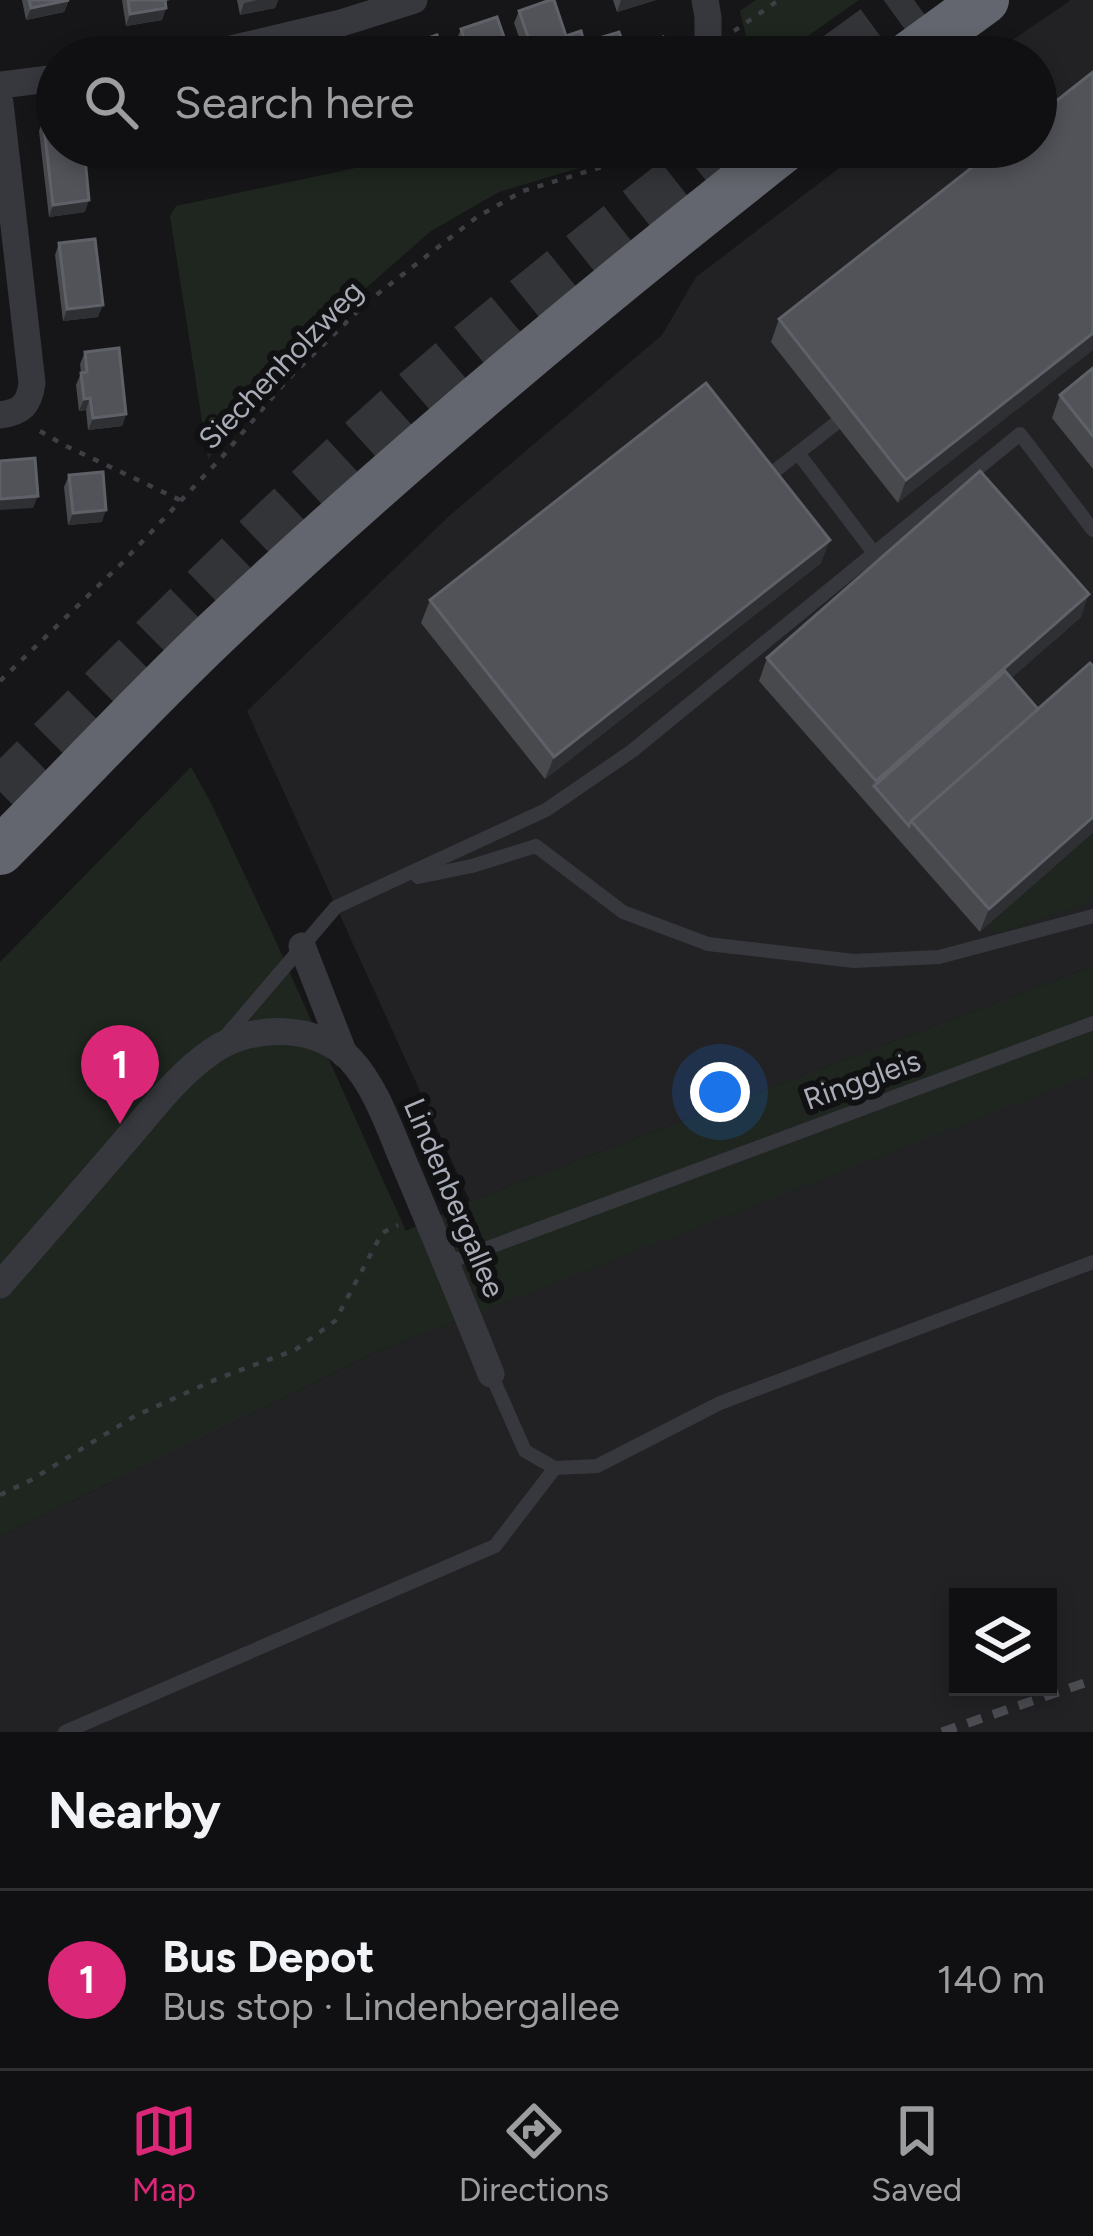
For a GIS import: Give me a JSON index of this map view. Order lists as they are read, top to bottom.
{
  "streets": {
    "street": ["Lindenbergallee"],
    "lane": ["Ringgleis"],
    "path": ["Siechenholzweg"]
  },
  "crossings": [
    ["Ringgleis", "Lindenbergallee"]
  ],
  "page": {
    "search": "Search here",
    "pins": "1",
    "heading": "Nearby",
    "list": [
      {
        "mark": "1",
        "name": "Bus Depot",
        "note": "Bus stop · Lindenbergallee",
        "value": "140 m"
      }
    ],
    "nav": ["Map", "Directions", "Saved"]
  }
}
